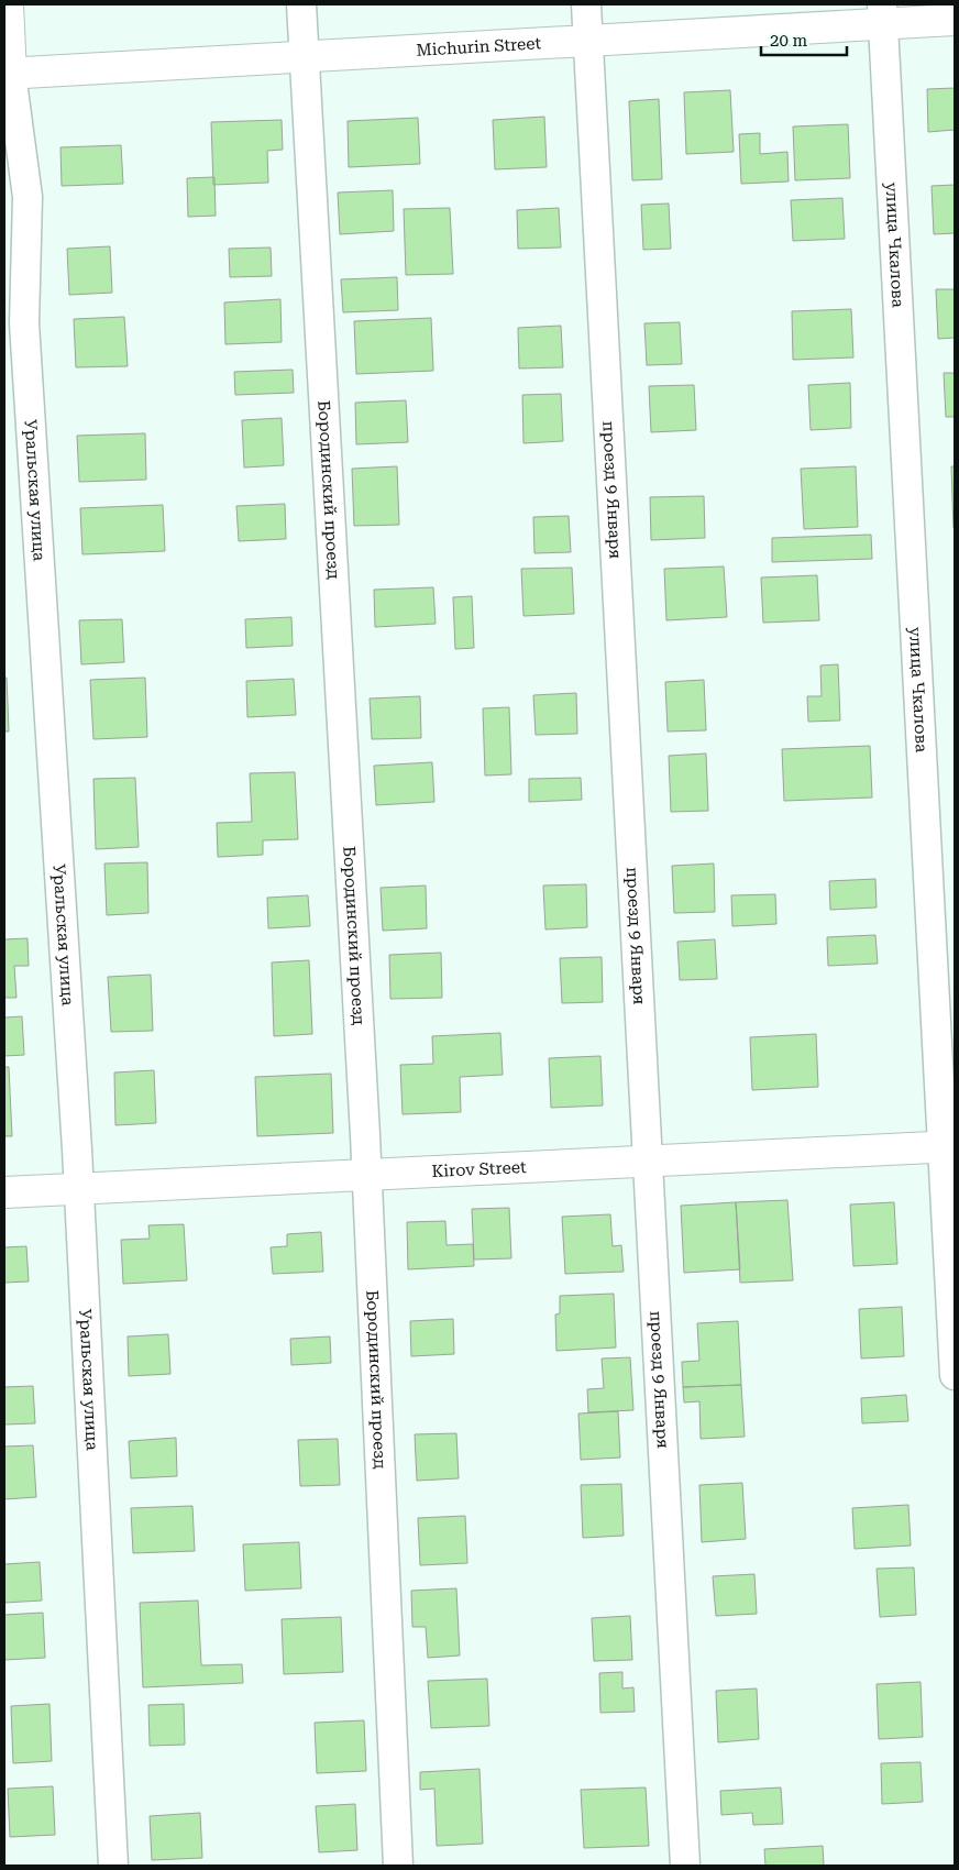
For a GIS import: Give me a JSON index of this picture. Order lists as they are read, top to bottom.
{
  "streets": {
    "street": [
      "Michurin Street",
      "улица Чкалова",
      "Уральская улица",
      "Бородинский проезд",
      "проезд 9 Января",
      "Kirov Street"
    ]
  },
  "crossings": [
    ["Michurin Street", "улица Чкалова"],
    ["Michurin Street", "Уральская улица"],
    ["Michurin Street", "Бородинский проезд"],
    ["Michurin Street", "проезд 9 Января"],
    ["улица Чкалова", "Kirov Street"],
    ["Уральская улица", "Kirov Street"],
    ["Бородинский проезд", "Kirov Street"],
    ["проезд 9 Января", "Kirov Street"]
  ],
  "scale_bar": "20 m"
}
